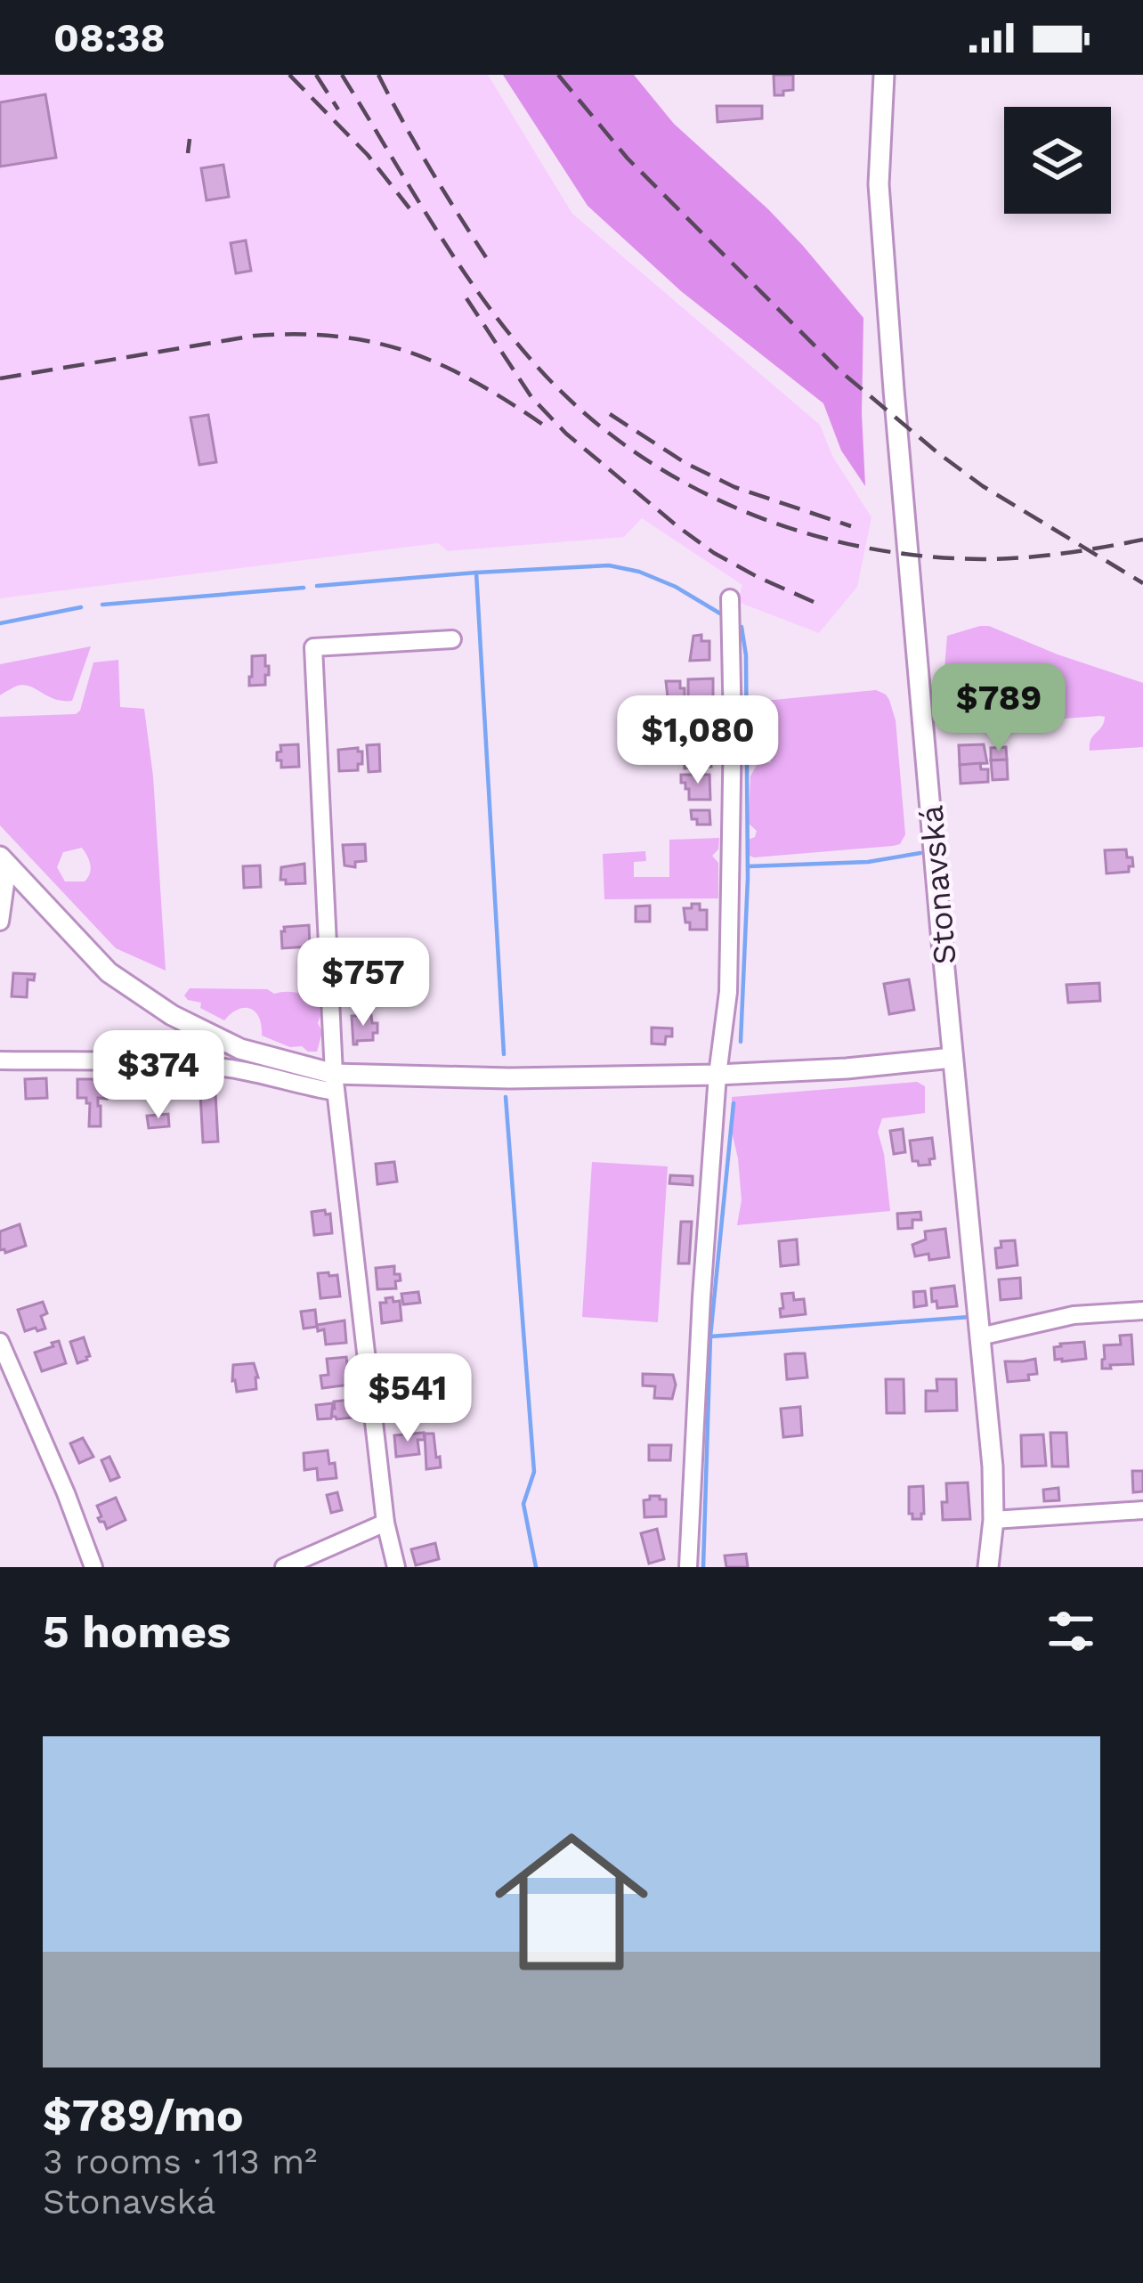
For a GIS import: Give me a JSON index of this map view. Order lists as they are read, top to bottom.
{
  "streets": {
    "street": ["Stonavská"]
  },
  "page": {
    "status": "08:38",
    "price": [
      "$789",
      "$1,080",
      "$757",
      "$374",
      "$541"
    ],
    "heading": "5 homes",
    "list": [
      {
        "name": "$789/mo",
        "note": "3 rooms · 113 m² · Stonavská"
      }
    ]
  }
}
